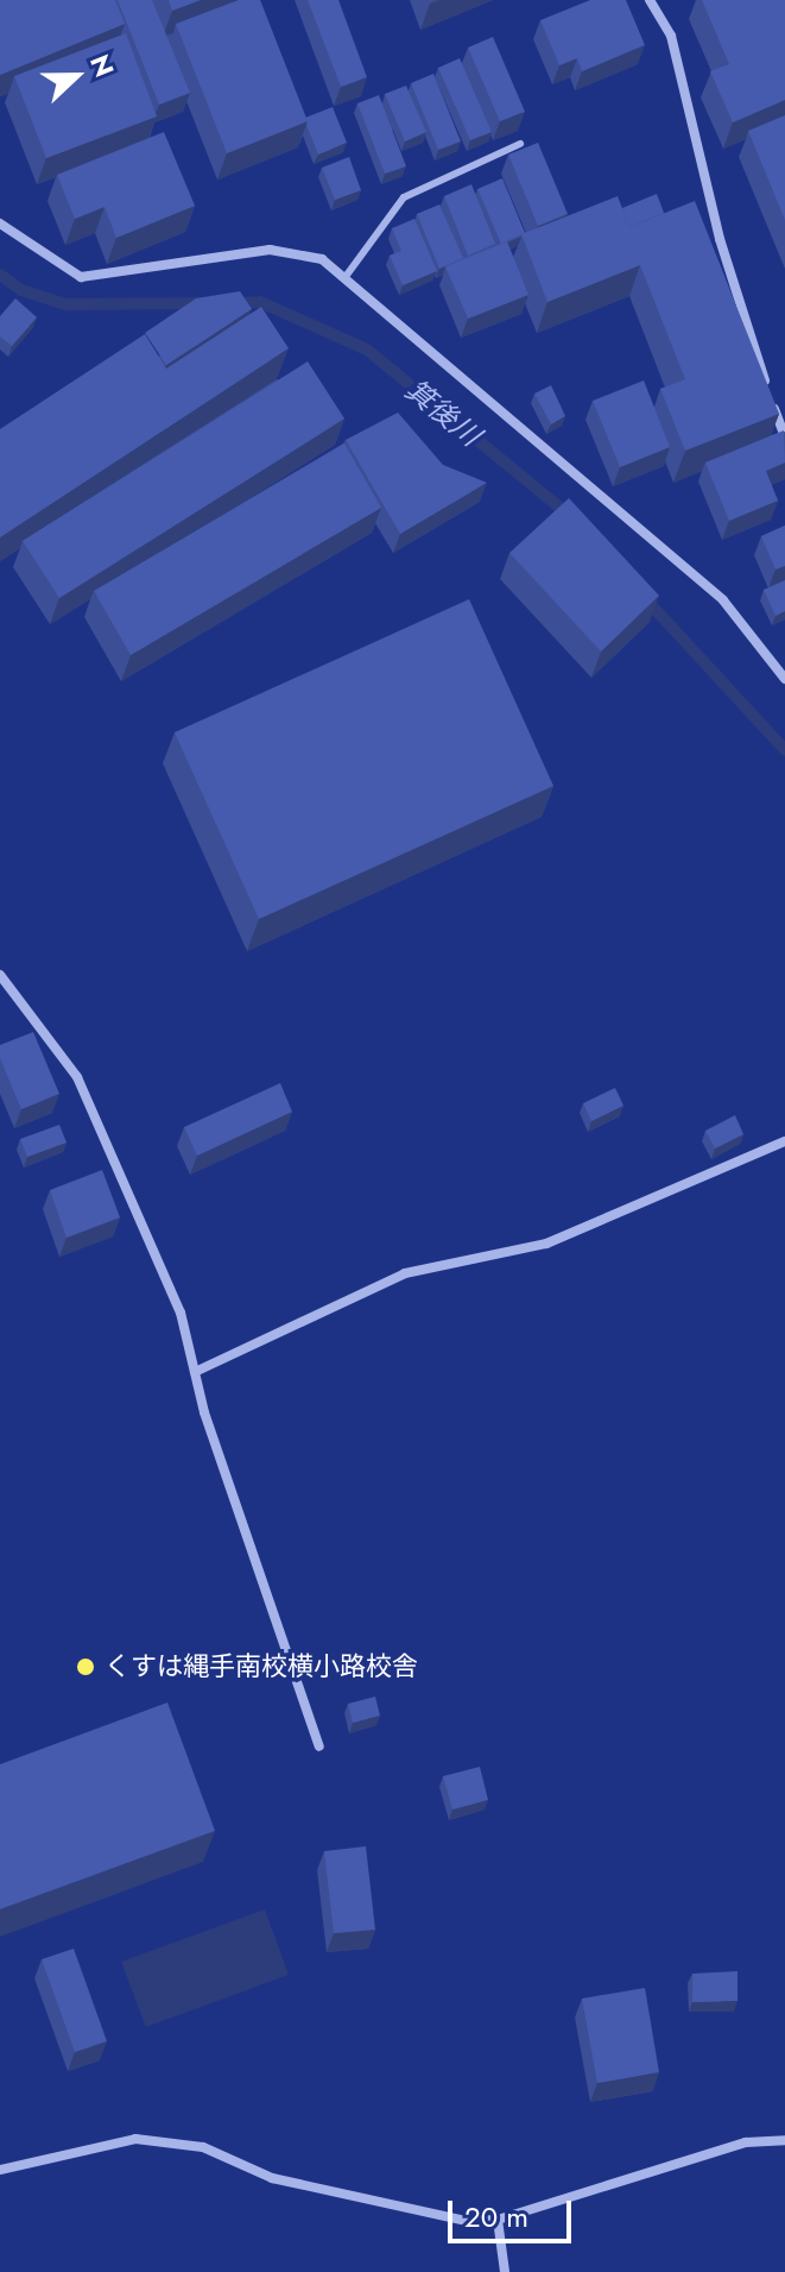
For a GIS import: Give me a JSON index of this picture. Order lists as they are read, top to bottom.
{
  "water": ["箕後川"],
  "places": ["くすは縄手南校横小路校舎"],
  "scale_bar": "20 m",
  "north": "right"
}
